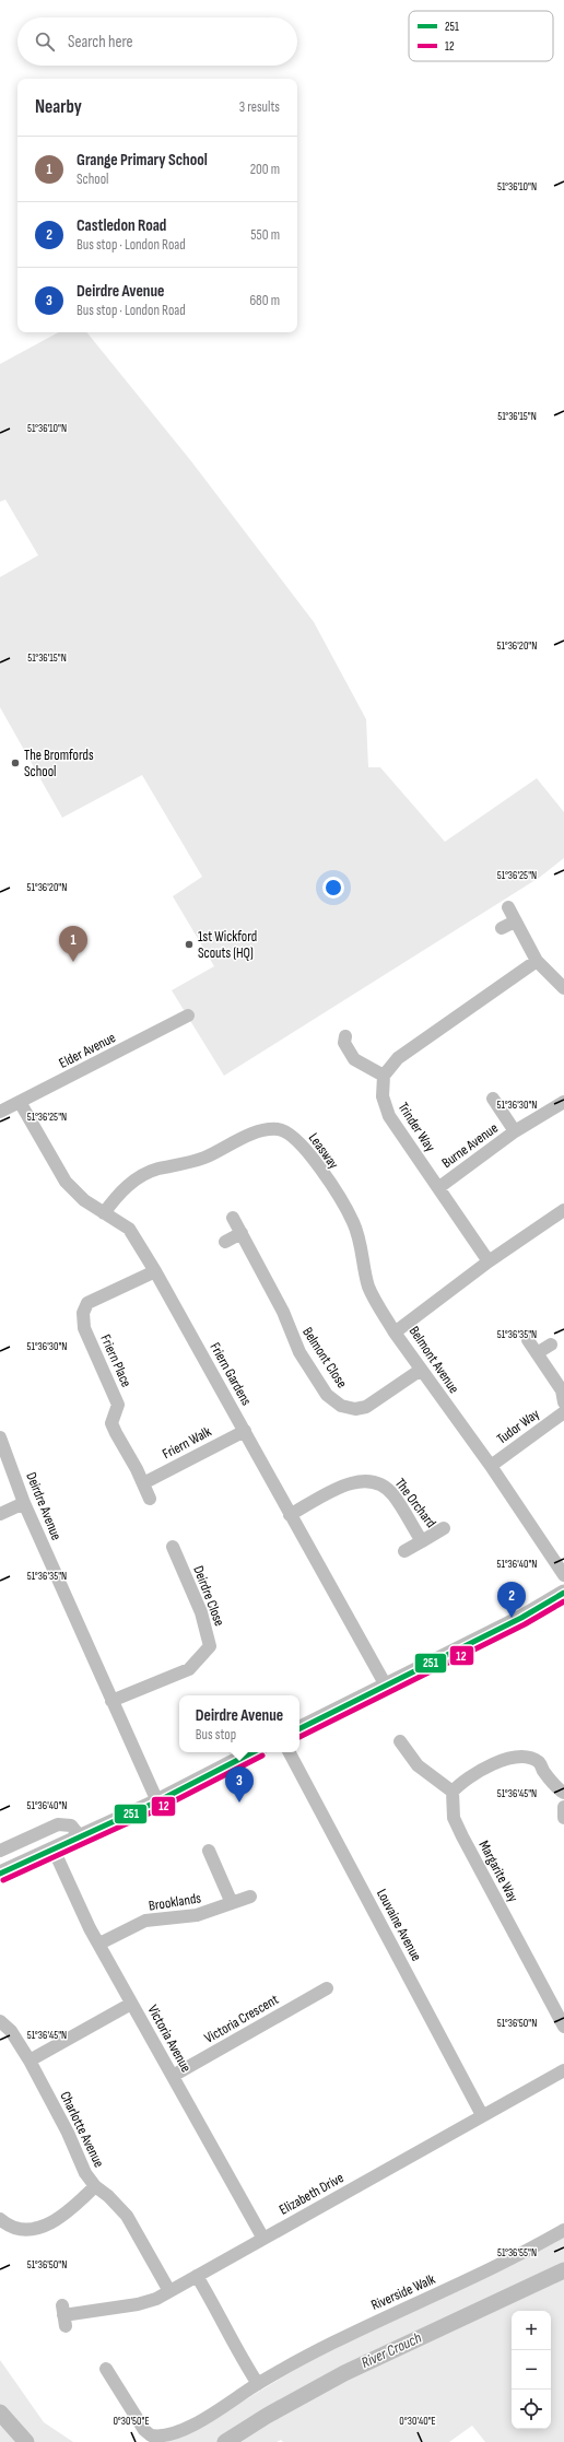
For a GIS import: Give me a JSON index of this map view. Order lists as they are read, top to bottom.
{
  "streets": {
    "street": [
      "Elder Avenue",
      "Trinder Way",
      "Burne Avenue",
      "Leasway",
      "Belmont Close",
      "Belmont Avenue",
      "Friern Place",
      "Friern Gardens",
      "Tudor Way",
      "Friern Walk",
      "The Orchard",
      "Deirdre Avenue",
      "Deirdre Close",
      "Margarite Way",
      "Brooklands",
      "Louvaine Avenue",
      "Victoria Crescent",
      "Victoria Avenue",
      "Charlotte Avenue",
      "Elizabeth Drive",
      "Riverside Walk"
    ]
  },
  "crossings": [
    ["Elder Avenue", "Friern Gardens"],
    ["Trinder Way", "Burne Avenue"],
    ["Trinder Way", "Belmont Avenue"],
    ["Leasway", "Belmont Avenue"],
    ["Leasway", "Friern Gardens"],
    ["Belmont Close", "Belmont Avenue"],
    ["Belmont Avenue", "Tudor Way"],
    ["Friern Place", "Friern Gardens"],
    ["Friern Place", "Friern Walk"],
    ["Friern Gardens", "Friern Walk"],
    ["Friern Gardens", "The Orchard"],
    ["Deirdre Avenue", "Deirdre Close"],
    ["Brooklands", "Victoria Avenue"],
    ["Louvaine Avenue", "Elizabeth Drive"],
    ["Victoria Crescent", "Victoria Avenue"],
    ["Victoria Avenue", "Elizabeth Drive"],
    ["Charlotte Avenue", "Elizabeth Drive"]
  ],
  "water": ["River Crouch"],
  "places": ["The Bromfords School", "1st Wickford Scouts (HQ)"],
  "lines": ["transit line 251", "transit line 12"],
  "legend": ["251", "12"],
  "page": {
    "search": "Search here",
    "heading": ["Nearby", "3 results"],
    "list": [
      {
        "mark": "1",
        "name": "Grange Primary School",
        "note": "School",
        "value": "200 m"
      },
      {
        "mark": "2",
        "name": "Castledon Road",
        "note": "Bus stop · London Road",
        "value": "550 m"
      },
      {
        "mark": "3",
        "name": "Deirdre Avenue",
        "note": "Bus stop · London Road",
        "value": "680 m"
      }
    ],
    "pins": ["1", "2", "3"],
    "popup": ["Deirdre Avenue", "Bus stop"],
    "map_buttons": ["+", "−"]
  },
  "coordinates": [
    "51°36'10\"N",
    "51°36'15\"N",
    "51°36'20\"N",
    "51°36'25\"N",
    "51°36'30\"N",
    "51°36'35\"N",
    "51°36'40\"N",
    "51°36'45\"N",
    "51°36'50\"N",
    "51°36'55\"N",
    "0°30'50\"E",
    "0°30'40\"E"
  ]
}
